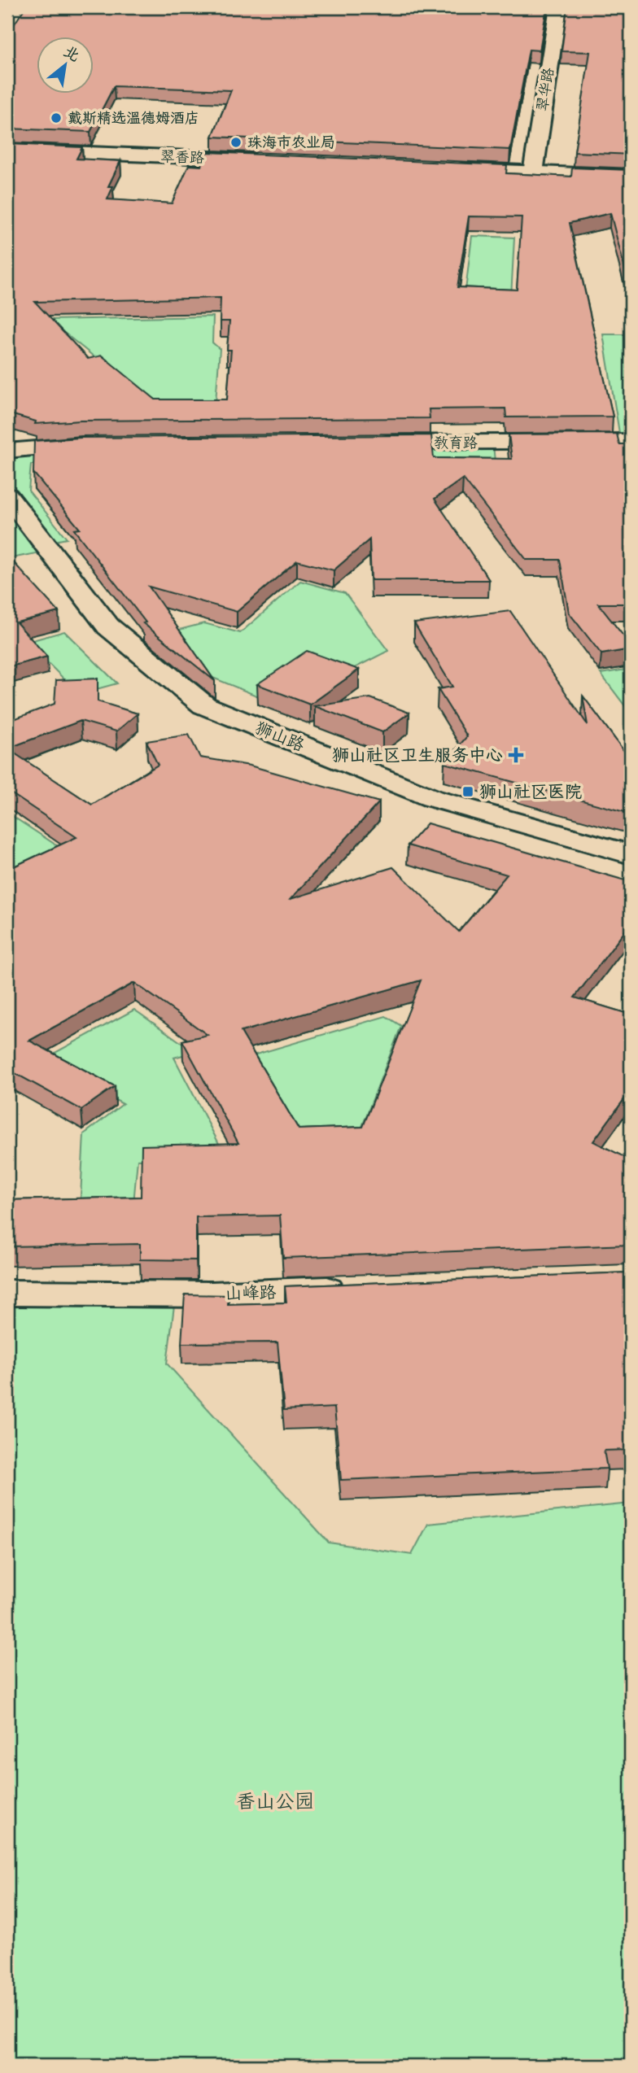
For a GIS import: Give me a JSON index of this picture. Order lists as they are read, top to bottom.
{
  "streets": {
    "street": [
      "翠华路",
      "翠香路",
      "教育路",
      "狮山路",
      "山峰路"
    ]
  },
  "parks": ["香山公园"],
  "places": {
    "other": ["戴斯精选温德姆酒店", "珠海市农业局"],
    "health": ["狮山社区卫生服务中心"],
    "transit": ["狮山社区医院"]
  },
  "north": "top right"
}
